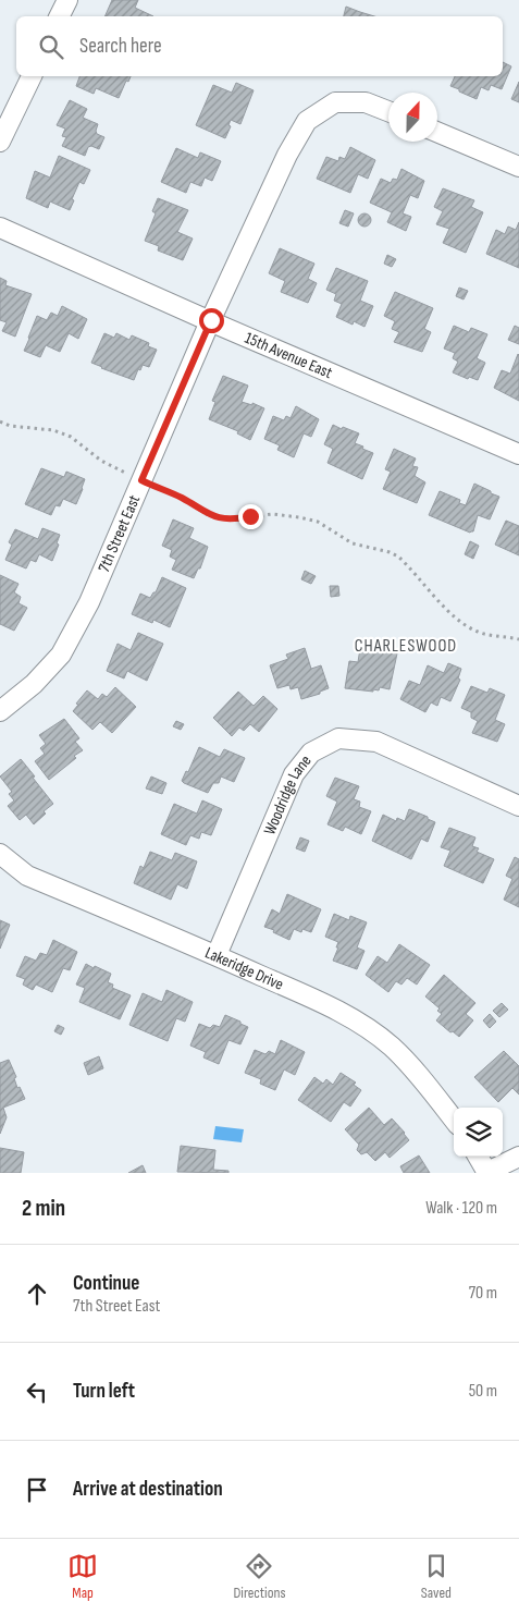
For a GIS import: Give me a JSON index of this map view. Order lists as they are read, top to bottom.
{
  "streets": {
    "street": [
      "15th Avenue East",
      "7th Street East",
      "Woodridge Lane",
      "Lakeridge Drive"
    ]
  },
  "crossings": [
    ["15th Avenue East", "7th Street East"],
    ["Woodridge Lane", "Lakeridge Drive"]
  ],
  "districts": ["CHARLESWOOD"],
  "north": "top",
  "page": {
    "search": "Search here",
    "heading": ["2 min", "Walk · 120 m"],
    "list": [
      ["Continue", "7th Street East", "70 m"],
      ["Turn left", "50 m"],
      "Arrive at destination"
    ],
    "nav": ["Map", "Directions", "Saved"]
  }
}
